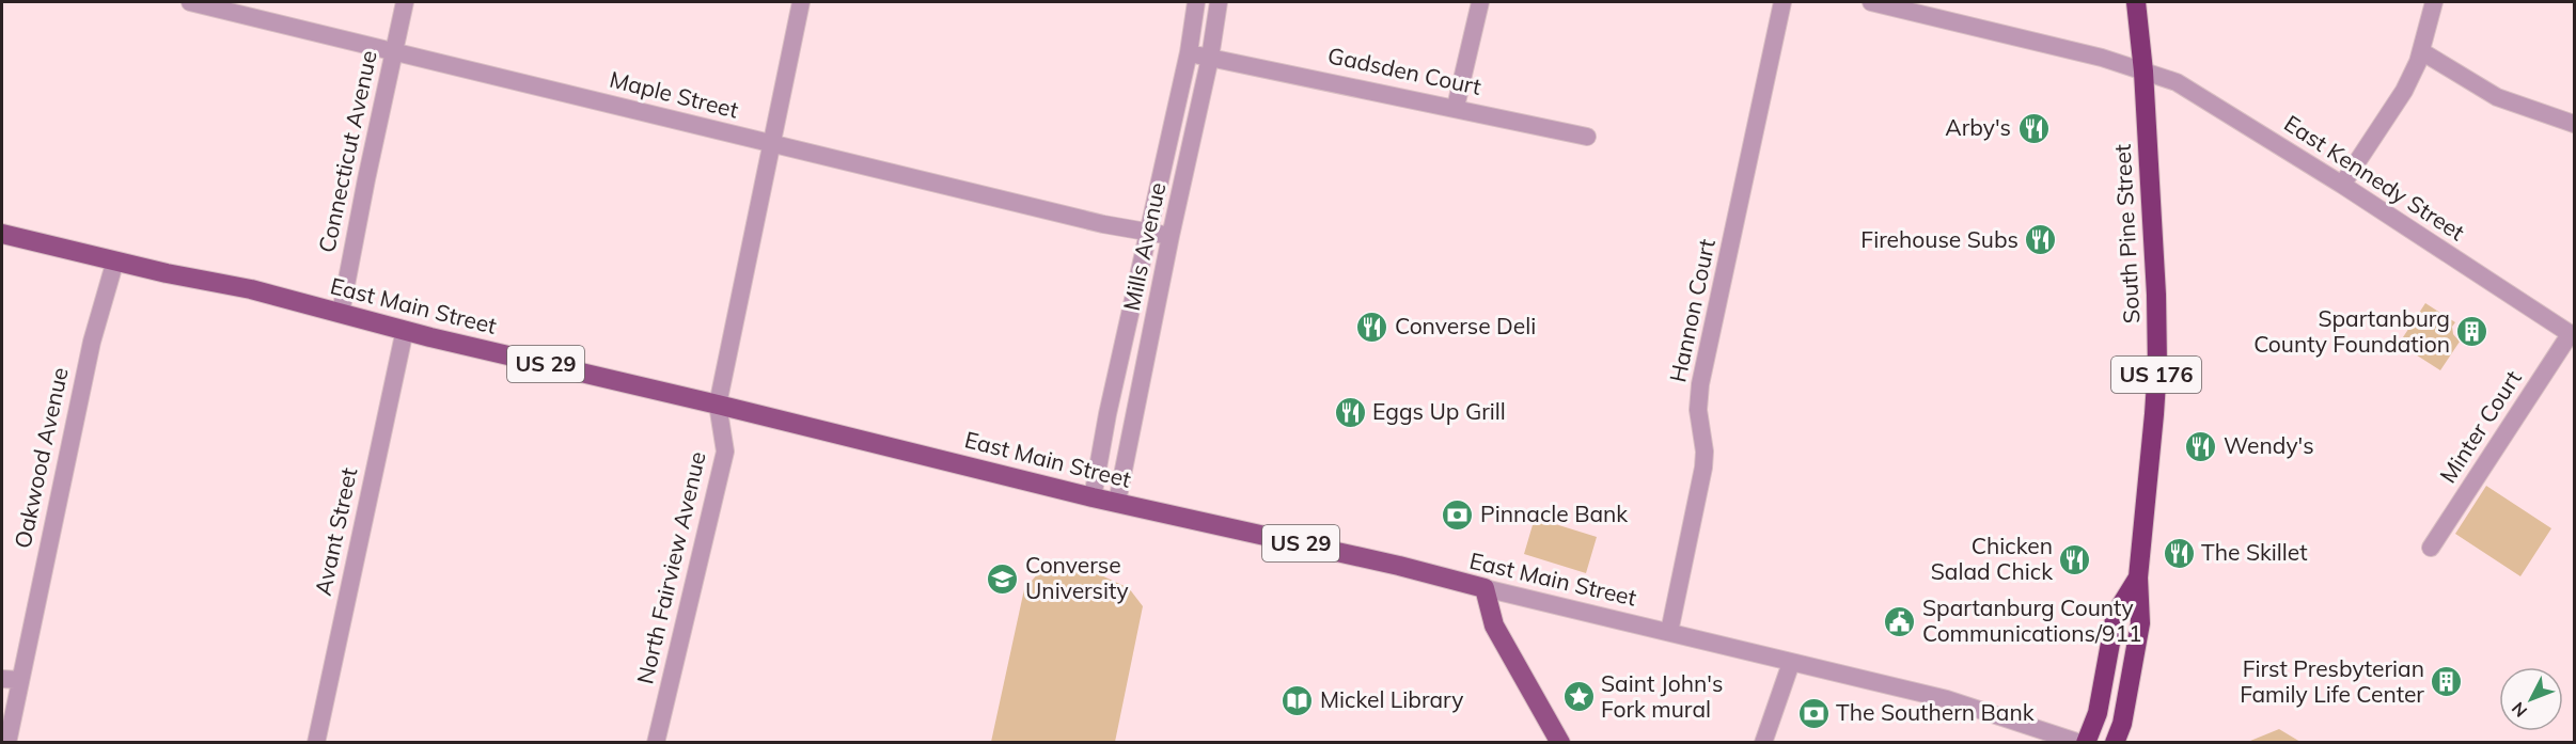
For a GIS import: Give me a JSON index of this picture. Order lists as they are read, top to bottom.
{
  "streets": {
    "highway": ["South Pine Street", "US 176"],
    "main road": ["East Main Street", "US 29"],
    "street": [
      "Gadsden Court",
      "Maple Street",
      "Connecticut Avenue",
      "East Kennedy Street",
      "Mills Avenue",
      "Hannon Court",
      "Minter Court",
      "Oakwood Avenue",
      "Avant Street",
      "North Fairview Avenue"
    ]
  },
  "crossings": [
    ["Gadsden Court", "Mills Avenue"],
    ["Maple Street", "Connecticut Avenue"],
    ["Maple Street", "Mills Avenue"],
    ["Connecticut Avenue", "East Main Street"],
    ["East Kennedy Street", "South Pine Street"],
    ["East Kennedy Street", "Minter Court"],
    ["Mills Avenue", "East Main Street"],
    ["East Main Street", "Hannon Court"],
    ["East Main Street", "Oakwood Avenue"],
    ["East Main Street", "Avant Street"],
    ["East Main Street", "North Fairview Avenue"]
  ],
  "places": {
    "restaurant": [
      "Arby's",
      "Firehouse Subs",
      "Converse Deli",
      "Eggs Up Grill",
      "Wendy's",
      "The Skillet",
      "Chicken Salad Chick"
    ],
    "building": ["Spartanburg County Foundation", "First Presbyterian Family Life Center"],
    "bank": ["Pinnacle Bank", "The Southern Bank"],
    "school or university": ["Converse University"],
    "public building": ["Spartanburg County Communications/911"],
    "place": ["Saint John's Fork mural"],
    "library": ["Mickel Library"]
  },
  "north": "bottom left"
}
